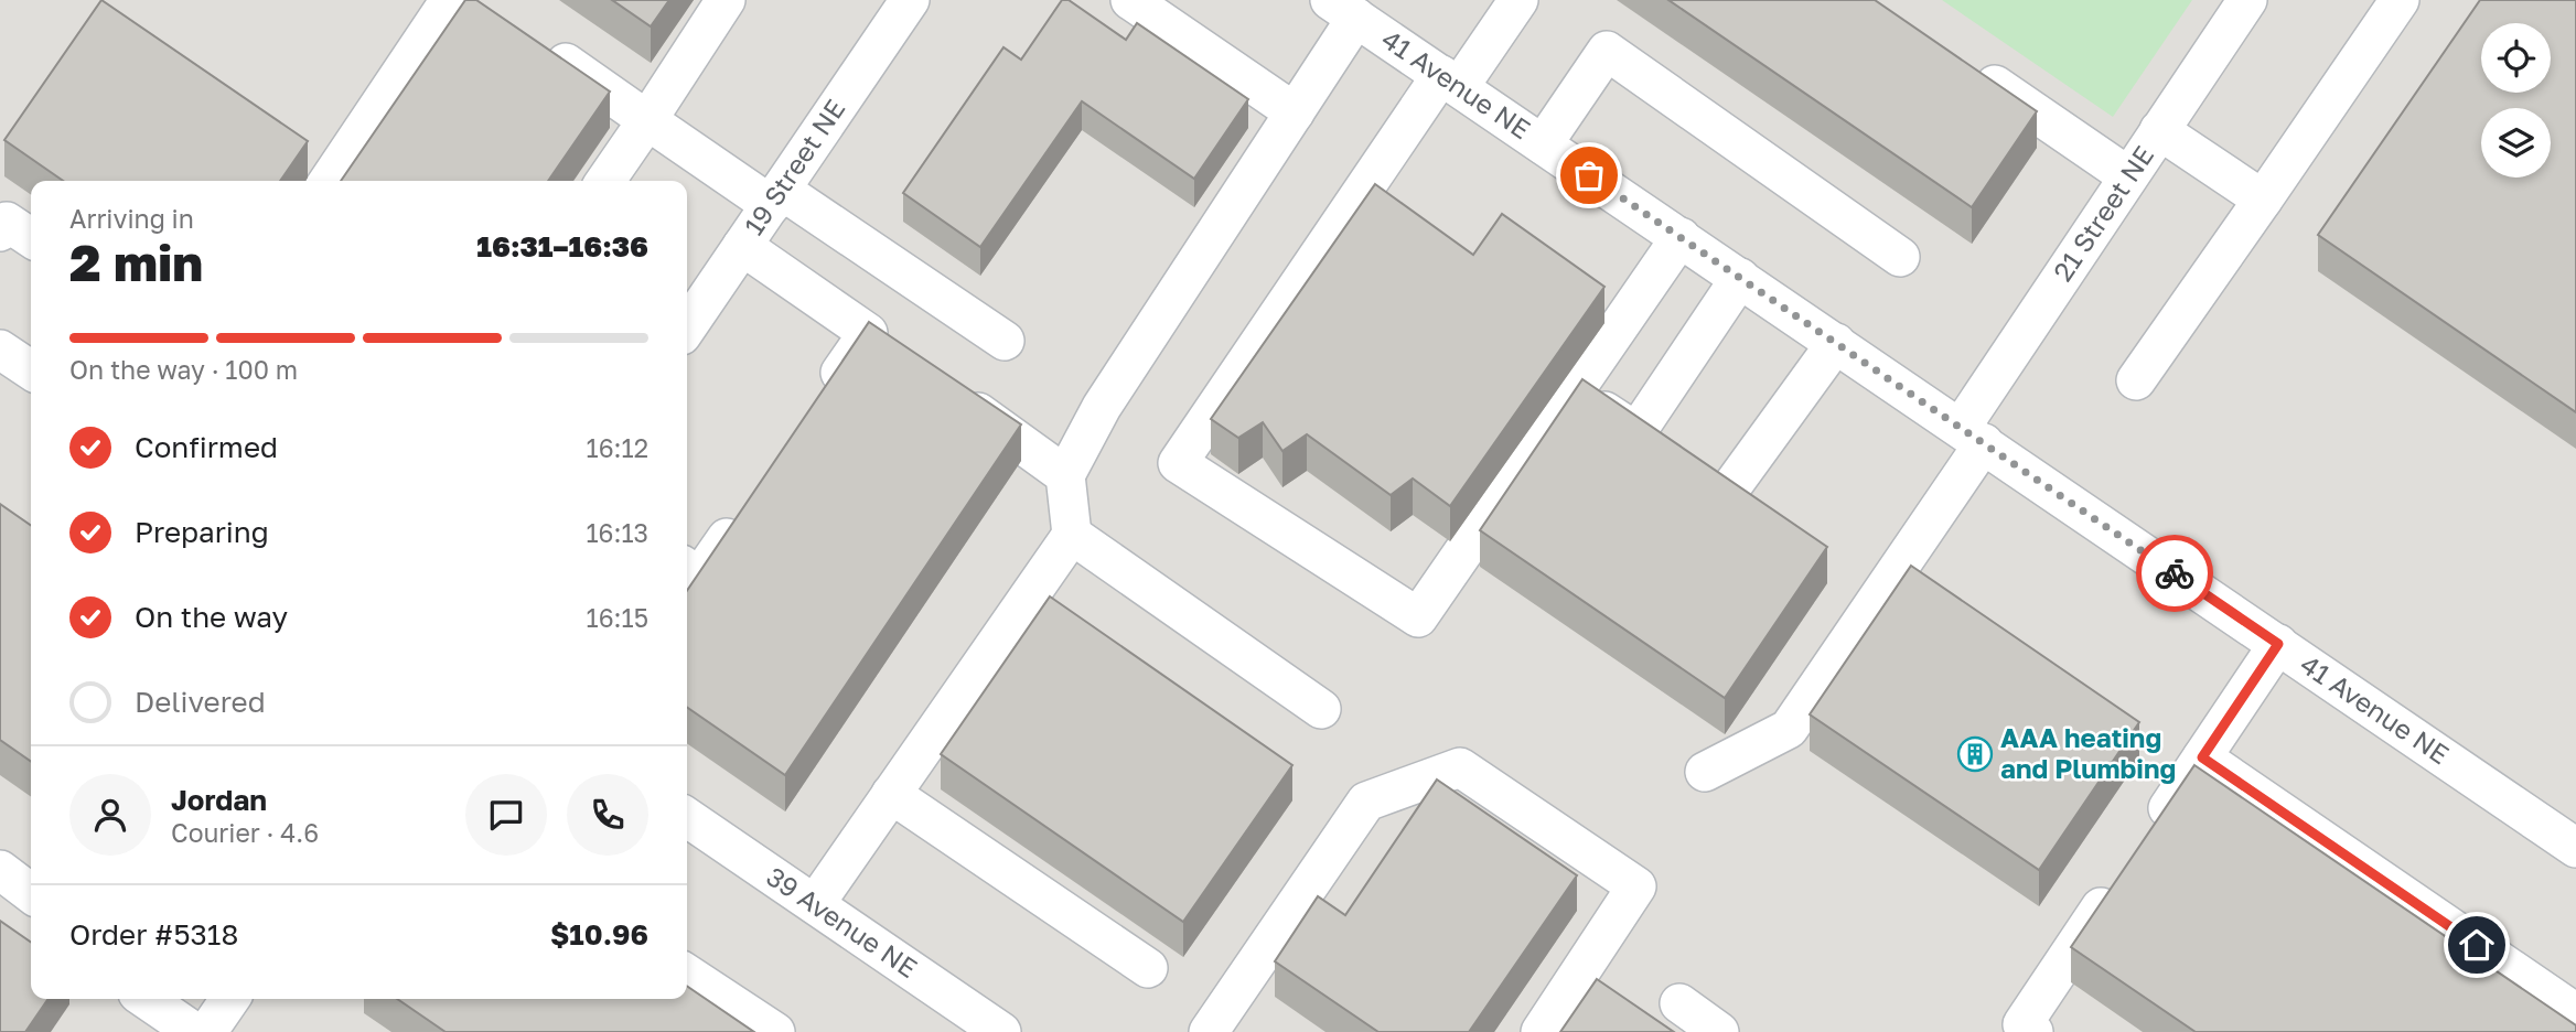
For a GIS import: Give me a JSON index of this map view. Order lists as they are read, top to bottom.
{
  "streets": {
    "street": [
      "41 Avenue NE",
      "19 Street NE",
      "21 Street NE",
      "39 Avenue NE"
    ]
  },
  "crossings": [
    ["41 Avenue NE", "21 Street NE"]
  ],
  "places": {
    "building": ["AAA heating and Plumbing"]
  },
  "page": {
    "heading": ["2 min", "Arriving in", "16:31–16:36"],
    "panel": [
      "Jordan",
      "Courier · 4.6",
      "Order #5318",
      "$10.96"
    ],
    "bar": "On the way · 100 m",
    "list": [
      ["Confirmed", "16:12"],
      ["Preparing", "16:13"],
      ["On the way", "16:15"],
      "Delivered"
    ]
  }
}
